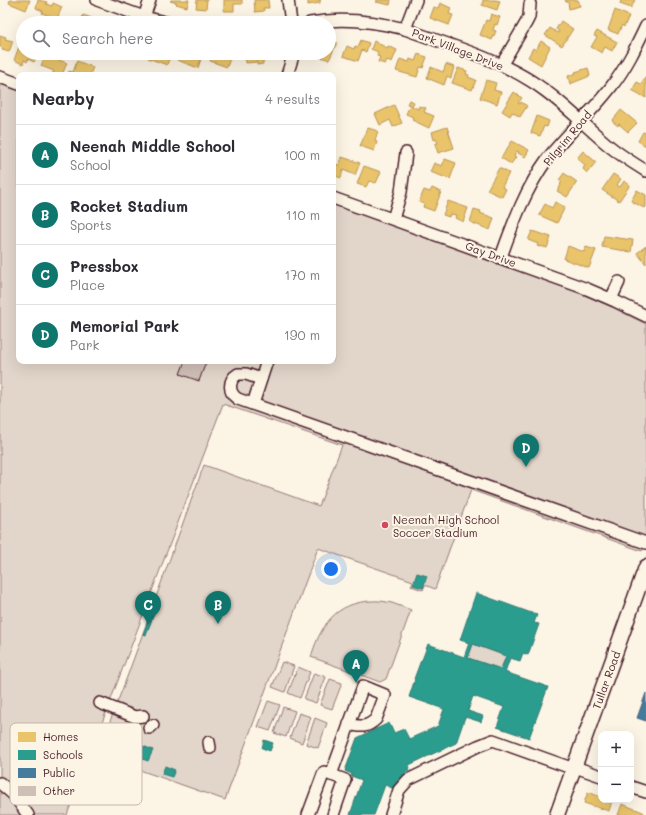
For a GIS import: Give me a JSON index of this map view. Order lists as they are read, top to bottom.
{
  "streets": {
    "main road": ["Tullar Road"],
    "street": ["Park Village Drive", "Pilgrim Road", "Gay Drive"]
  },
  "crossings": [
    ["Park Village Drive", "Pilgrim Road"],
    ["Pilgrim Road", "Gay Drive"]
  ],
  "places": ["Neenah High School Soccer Stadium"],
  "legend": [
    "Homes",
    "Schools",
    "Public",
    "Other"
  ],
  "page": {
    "search": "Search here",
    "heading": ["Nearby", "4 results"],
    "list": [
      {
        "mark": "A",
        "name": "Neenah Middle School",
        "note": "School",
        "value": "100 m"
      },
      {
        "mark": "B",
        "name": "Rocket Stadium",
        "note": "Sports",
        "value": "110 m"
      },
      {
        "mark": "C",
        "name": "Pressbox",
        "note": "Place",
        "value": "170 m"
      },
      {
        "mark": "D",
        "name": "Memorial Park",
        "note": "Park",
        "value": "190 m"
      }
    ],
    "pins": [
      "D",
      "B",
      "C",
      "A"
    ],
    "map_buttons": ["+", "−"]
  }
}
